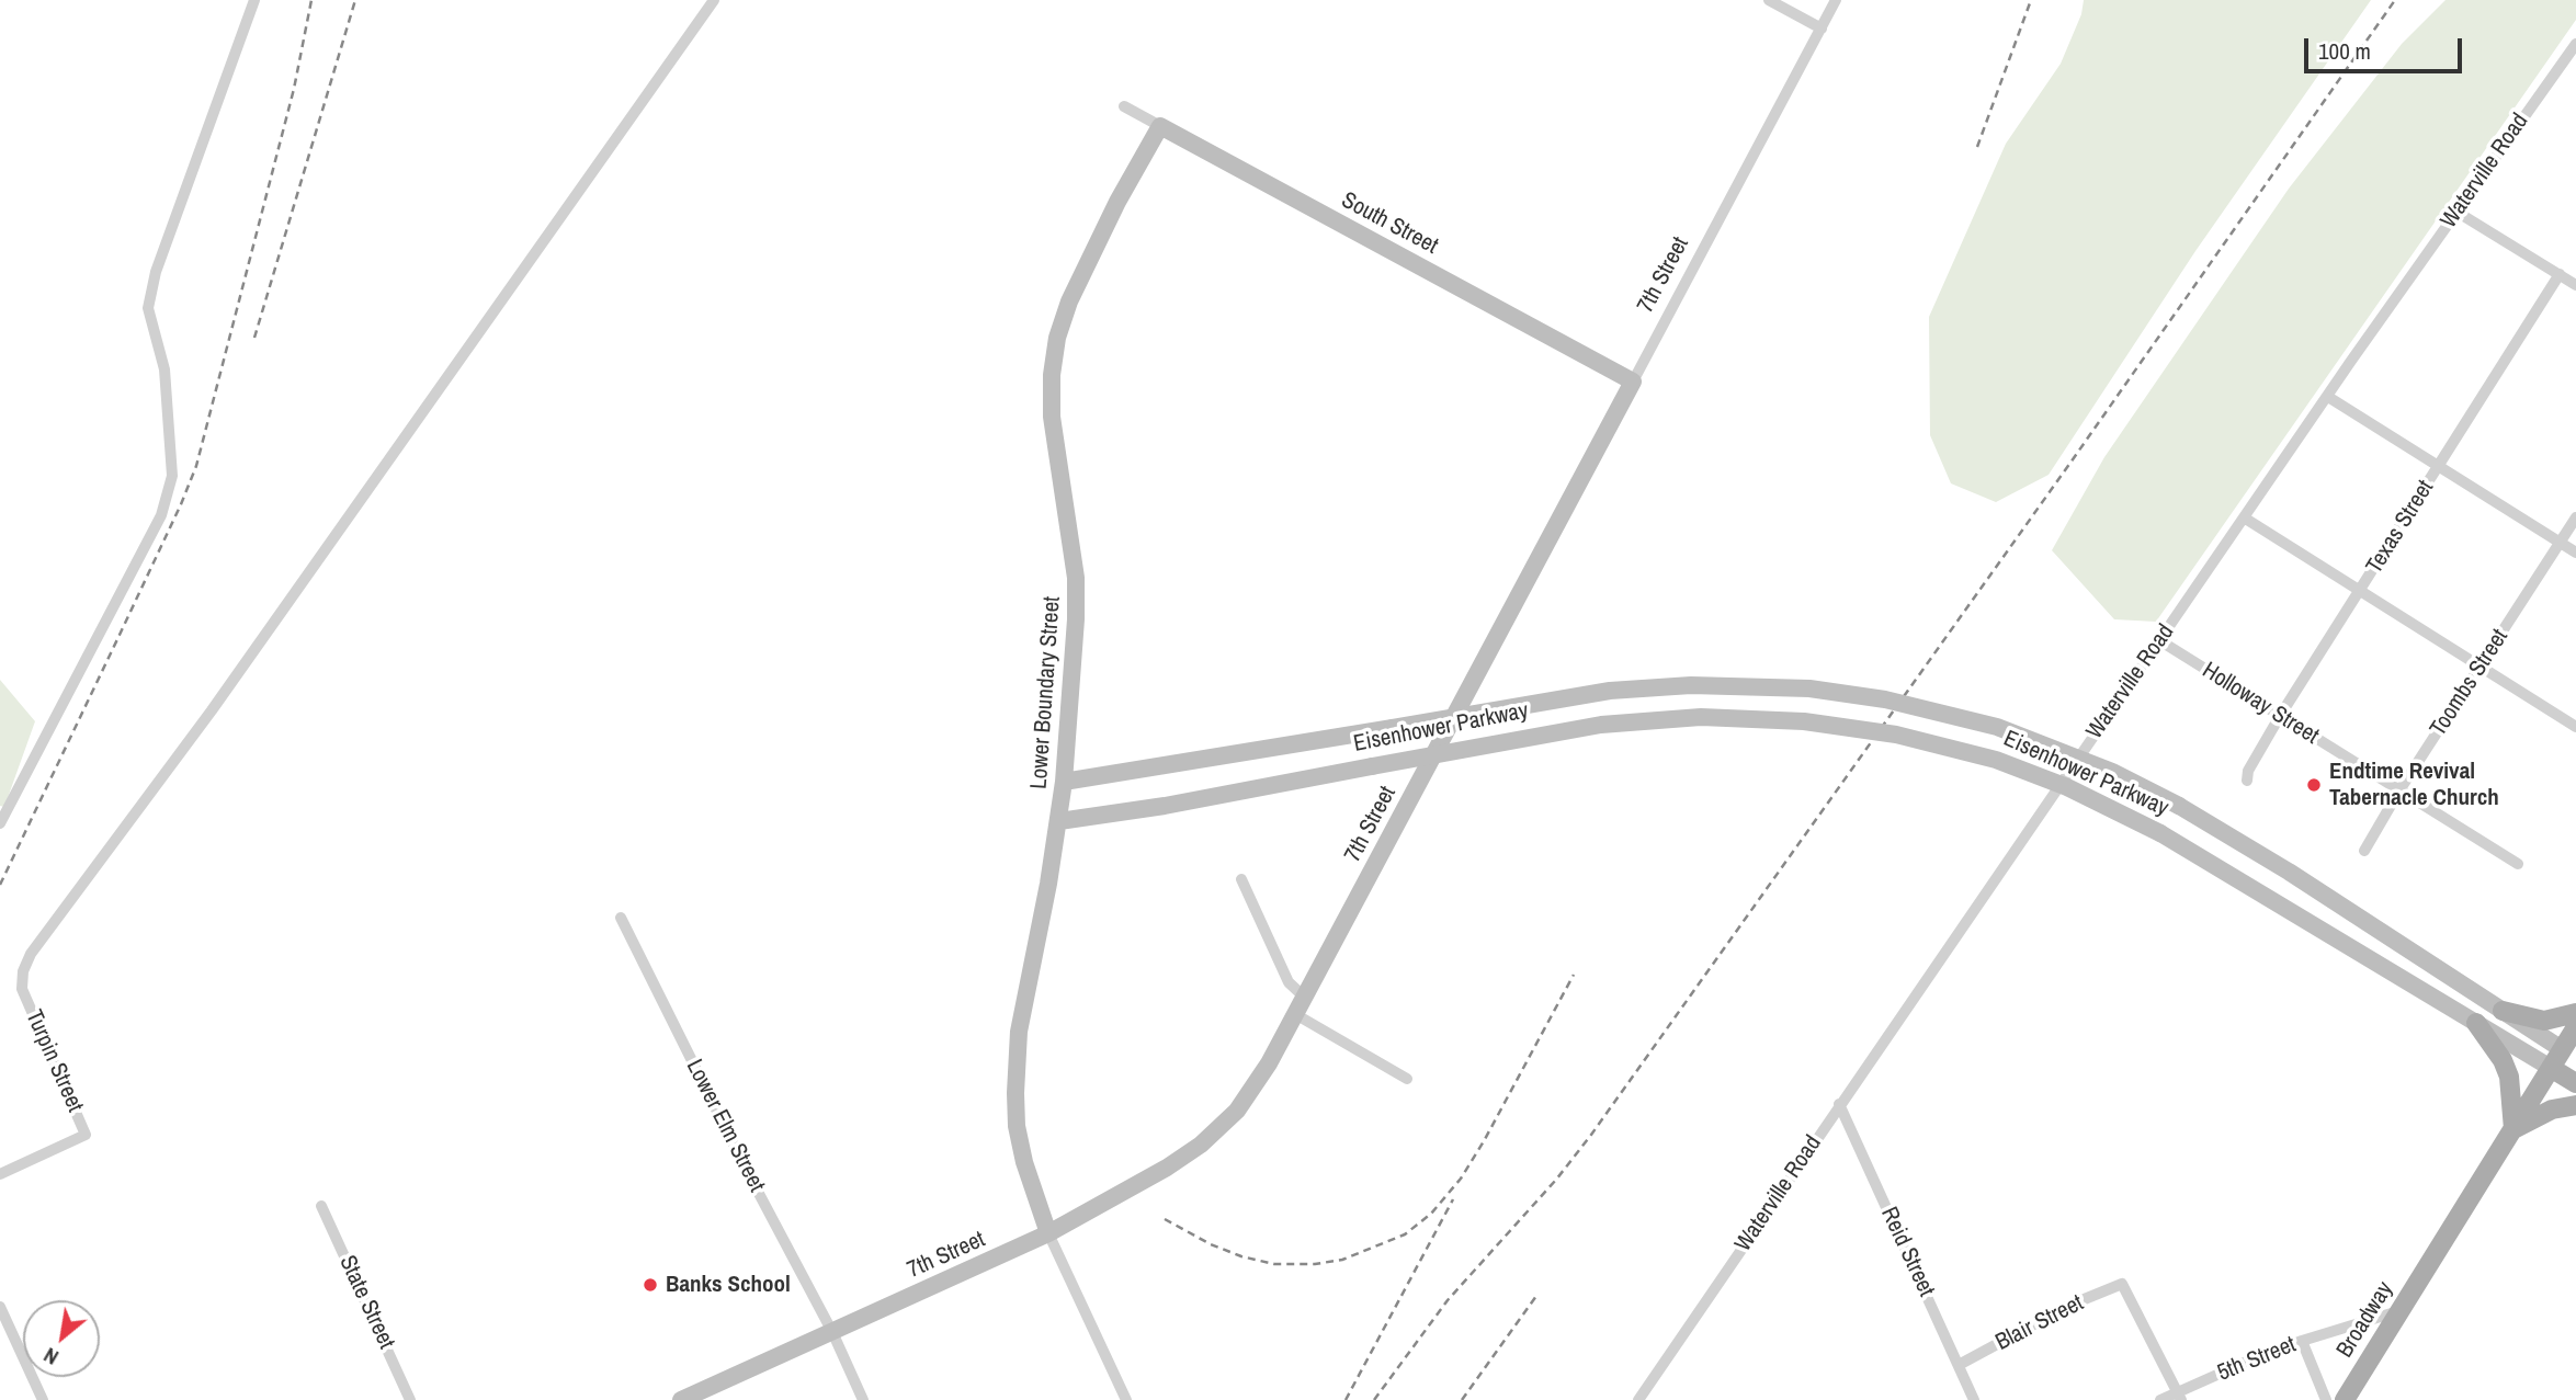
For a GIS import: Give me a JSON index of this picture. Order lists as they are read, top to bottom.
{
  "streets": {
    "main road": ["Eisenhower Parkway", "Broadway"],
    "street": [
      "Waterville Road",
      "South Street",
      "7th Street",
      "Texas Street",
      "Toombs Street",
      "Lower Boundary Street",
      "Holloway Street",
      "Turpin Street",
      "Lower Elm Street",
      "Reid Street",
      "State Street",
      "Blair Street",
      "5th Street"
    ]
  },
  "crossings": [
    ["Waterville Road", "Holloway Street"],
    ["Waterville Road", "Reid Street"],
    ["South Street", "7th Street"],
    ["South Street", "Lower Boundary Street"],
    ["7th Street", "Lower Boundary Street"],
    ["7th Street", "Lower Elm Street"],
    ["Texas Street", "Holloway Street"],
    ["Toombs Street", "Holloway Street"],
    ["Lower Boundary Street", "Eisenhower Parkway"],
    ["Eisenhower Parkway", "Broadway"],
    ["Reid Street", "Blair Street"],
    ["Broadway", "5th Street"],
    ["Blair Street", "5th Street"]
  ],
  "places": ["Endtime Revival Tabernacle Church", "Banks School"],
  "scale_bar": "100 m",
  "north": "bottom left"
}
